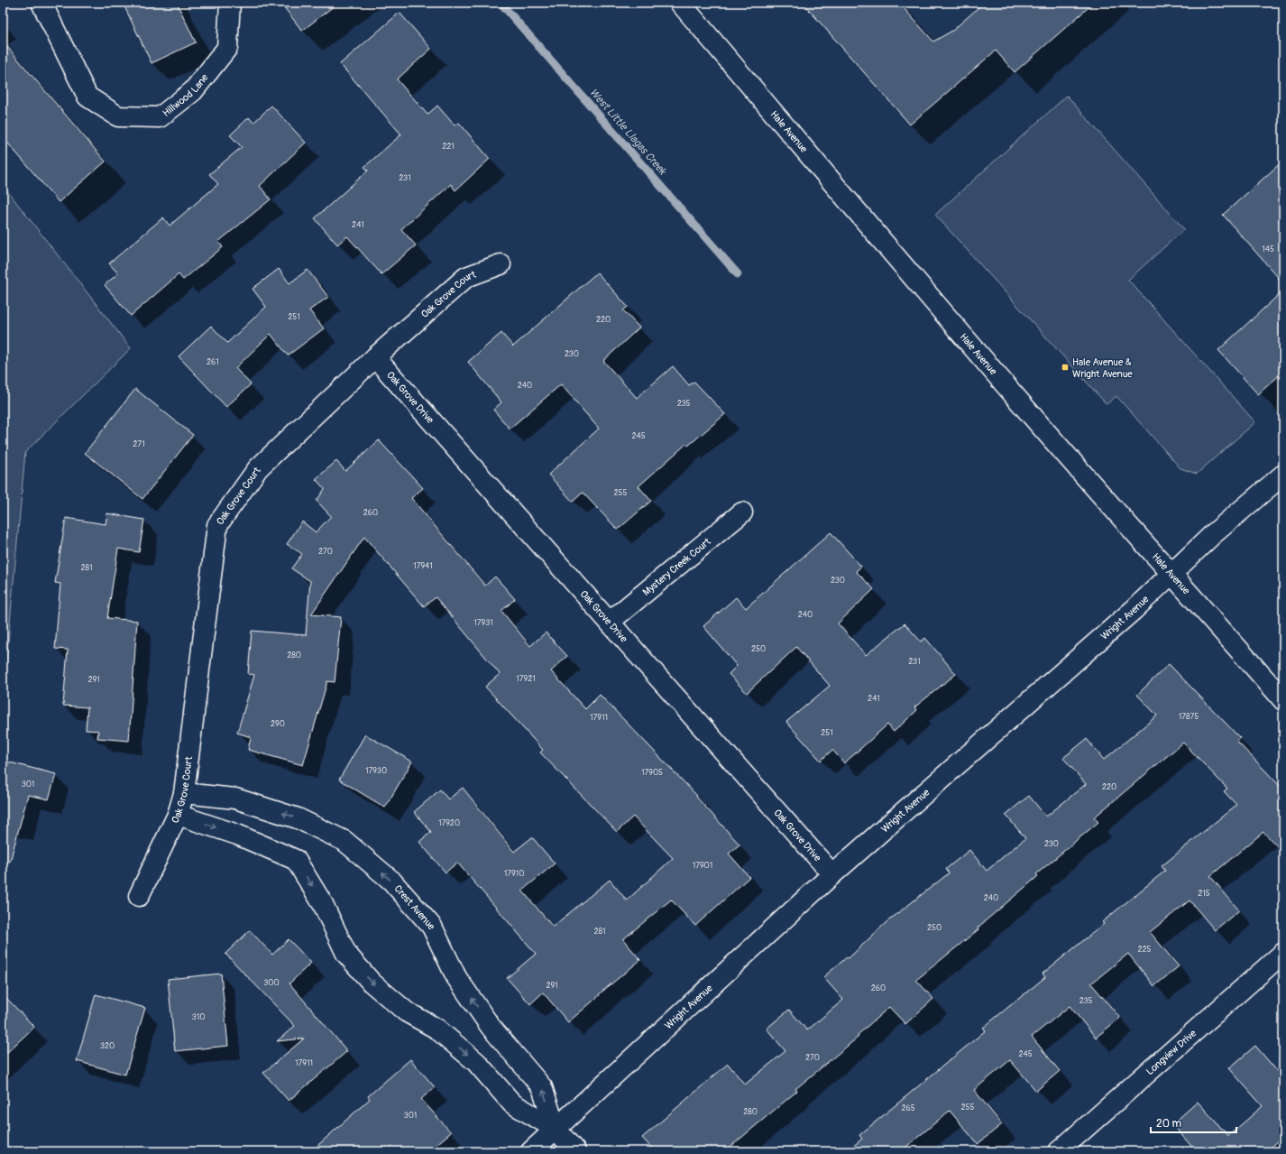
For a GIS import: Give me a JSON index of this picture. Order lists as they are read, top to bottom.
{
  "streets": {
    "street": [
      "Hillwood Lane",
      "Hale Avenue",
      "Oak Grove Court",
      "Oak Grove Drive",
      "Mystery Creek Court",
      "Wright Avenue",
      "Crest Avenue",
      "Longview Drive"
    ]
  },
  "crossings": [
    ["Hale Avenue", "Wright Avenue"],
    ["Oak Grove Court", "Oak Grove Drive"],
    ["Oak Grove Court", "Crest Avenue"],
    ["Oak Grove Drive", "Mystery Creek Court"],
    ["Oak Grove Drive", "Wright Avenue"],
    ["Wright Avenue", "Crest Avenue"]
  ],
  "water": ["West Little Llagas Creek"],
  "places": {
    "transit": ["Hale Avenue & Wright Avenue"]
  },
  "house_numbers": [
    "221",
    "231",
    "241",
    "145",
    "251",
    "220",
    "230",
    "261",
    "240",
    "235",
    "245",
    "271",
    "255",
    "260",
    "270",
    "17941",
    "281",
    "230",
    "240",
    "17931",
    "250",
    "280",
    "231",
    "17921",
    "291",
    "241",
    "17875",
    "17911",
    "290",
    "251",
    "17930",
    "17905",
    "301",
    "220",
    "17920",
    "230",
    "17901",
    "17910",
    "215",
    "240",
    "250",
    "281",
    "225",
    "300",
    "291",
    "260",
    "235",
    "310",
    "320",
    "245",
    "270",
    "17911",
    "255",
    "265",
    "280",
    "301"
  ],
  "scale_bar": "20 m"
}
